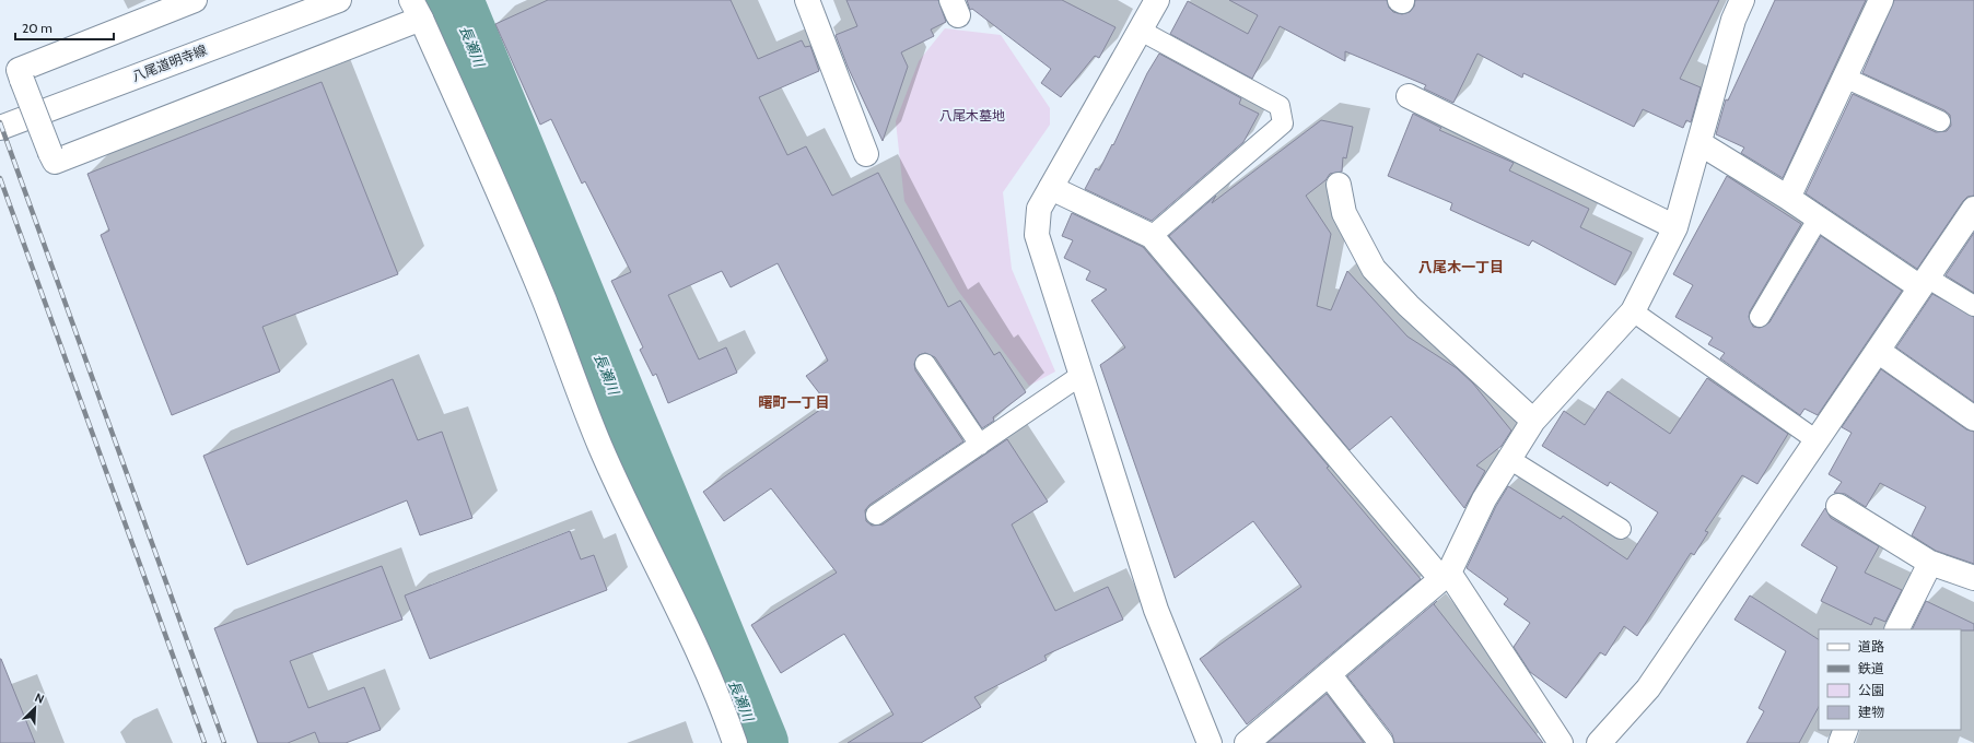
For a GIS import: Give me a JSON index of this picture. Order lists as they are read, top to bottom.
{
  "streets": {
    "street": ["八尾道明寺線"]
  },
  "districts": ["八尾木一丁目", "曙町一丁目"],
  "water": ["長瀬川"],
  "parks": ["八尾木墓地"],
  "legend": [
    "道路",
    "鉄道",
    "公園",
    "建物"
  ],
  "scale_bar": "20 m",
  "north": "top right"
}
